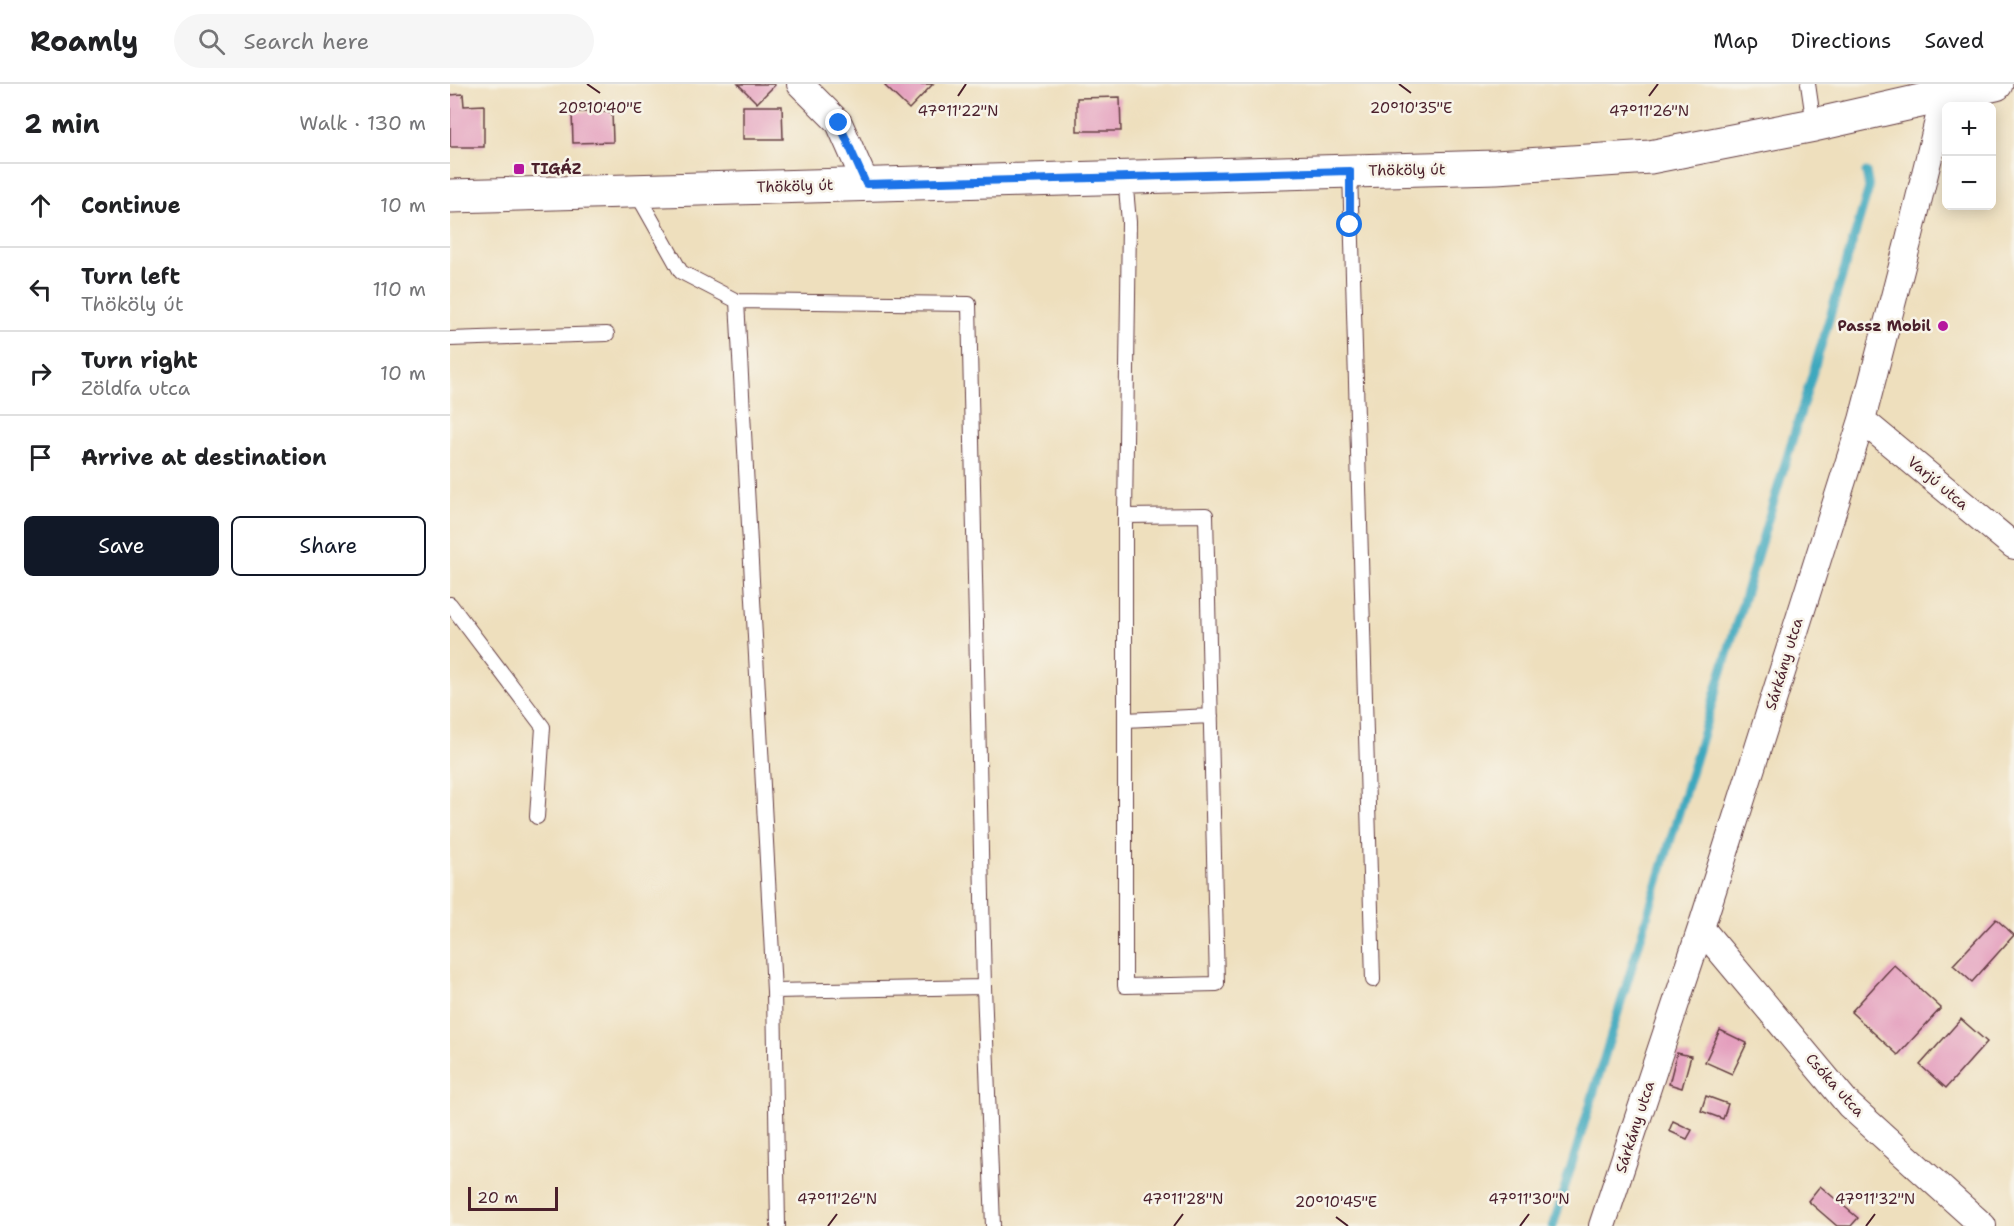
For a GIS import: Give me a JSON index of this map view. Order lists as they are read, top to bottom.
{
  "streets": {
    "main road": ["Thököly út"],
    "street": ["Varjú utca", "Sárkány utca", "Csóka utca"]
  },
  "crossings": [
    ["Thököly út", "Sárkány utca"],
    ["Varjú utca", "Sárkány utca"],
    ["Sárkány utca", "Csóka utca"]
  ],
  "places": {
    "transit": ["TIGÁZ"],
    "other": ["Passz Mobil"]
  },
  "scale_bar": "20 m",
  "page": {
    "header": "Roamly",
    "search": "Search here",
    "nav": ["Map", "Directions", "Saved"],
    "heading": ["2 min", "Walk · 130 m"],
    "map_buttons": ["+", "−"],
    "list": [
      ["Continue", "10 m"],
      ["Turn left", "Thököly út", "110 m"],
      ["Turn right", "Zöldfa utca", "10 m"],
      "Arrive at destination"
    ],
    "buttons": ["Save", "Share"],
    "scale": "20 m"
  },
  "coordinates": [
    "20°10'40\"E",
    "20°10'35\"E",
    "47°11'22\"N",
    "47°11'26\"N",
    "47°11'28\"N",
    "47°11'30\"N",
    "47°11'32\"N",
    "20°10'45\"E"
  ]
}
